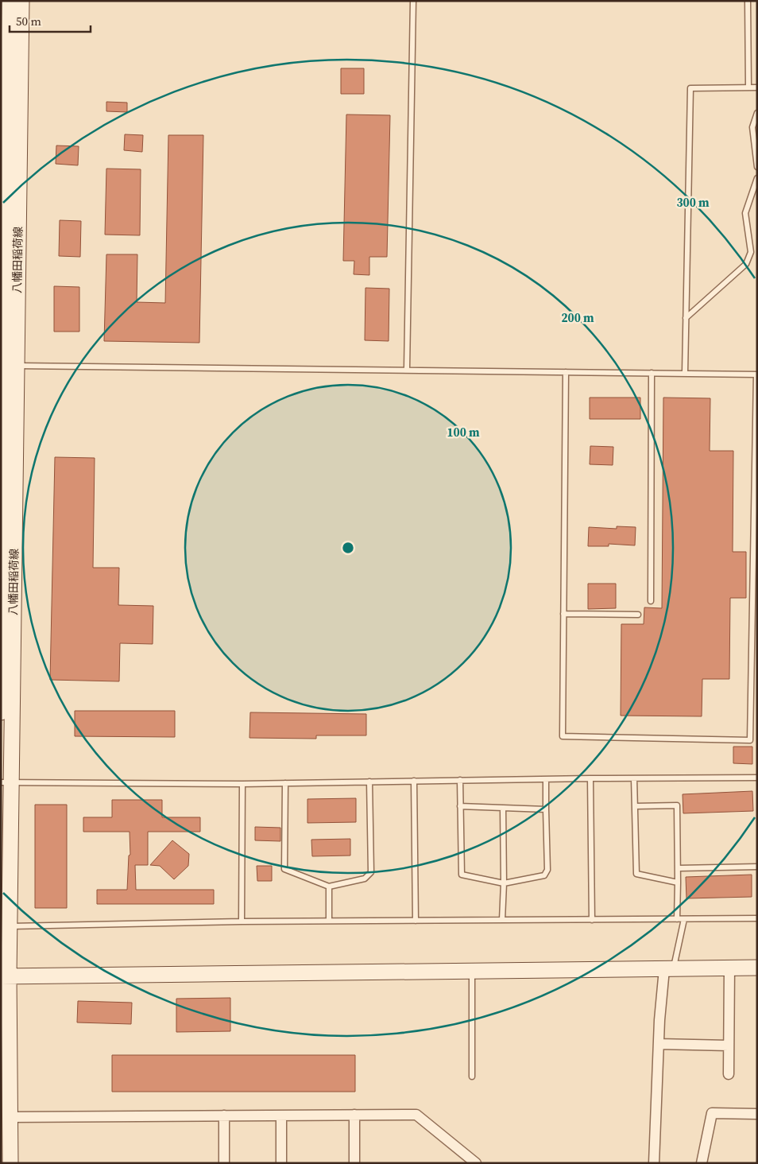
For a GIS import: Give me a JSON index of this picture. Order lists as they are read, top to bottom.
{
  "streets": {
    "main road": ["八幡田稲荷線"]
  },
  "scale_bar": "50 m",
  "rings": ["300 m", "200 m", "100 m"]
}
